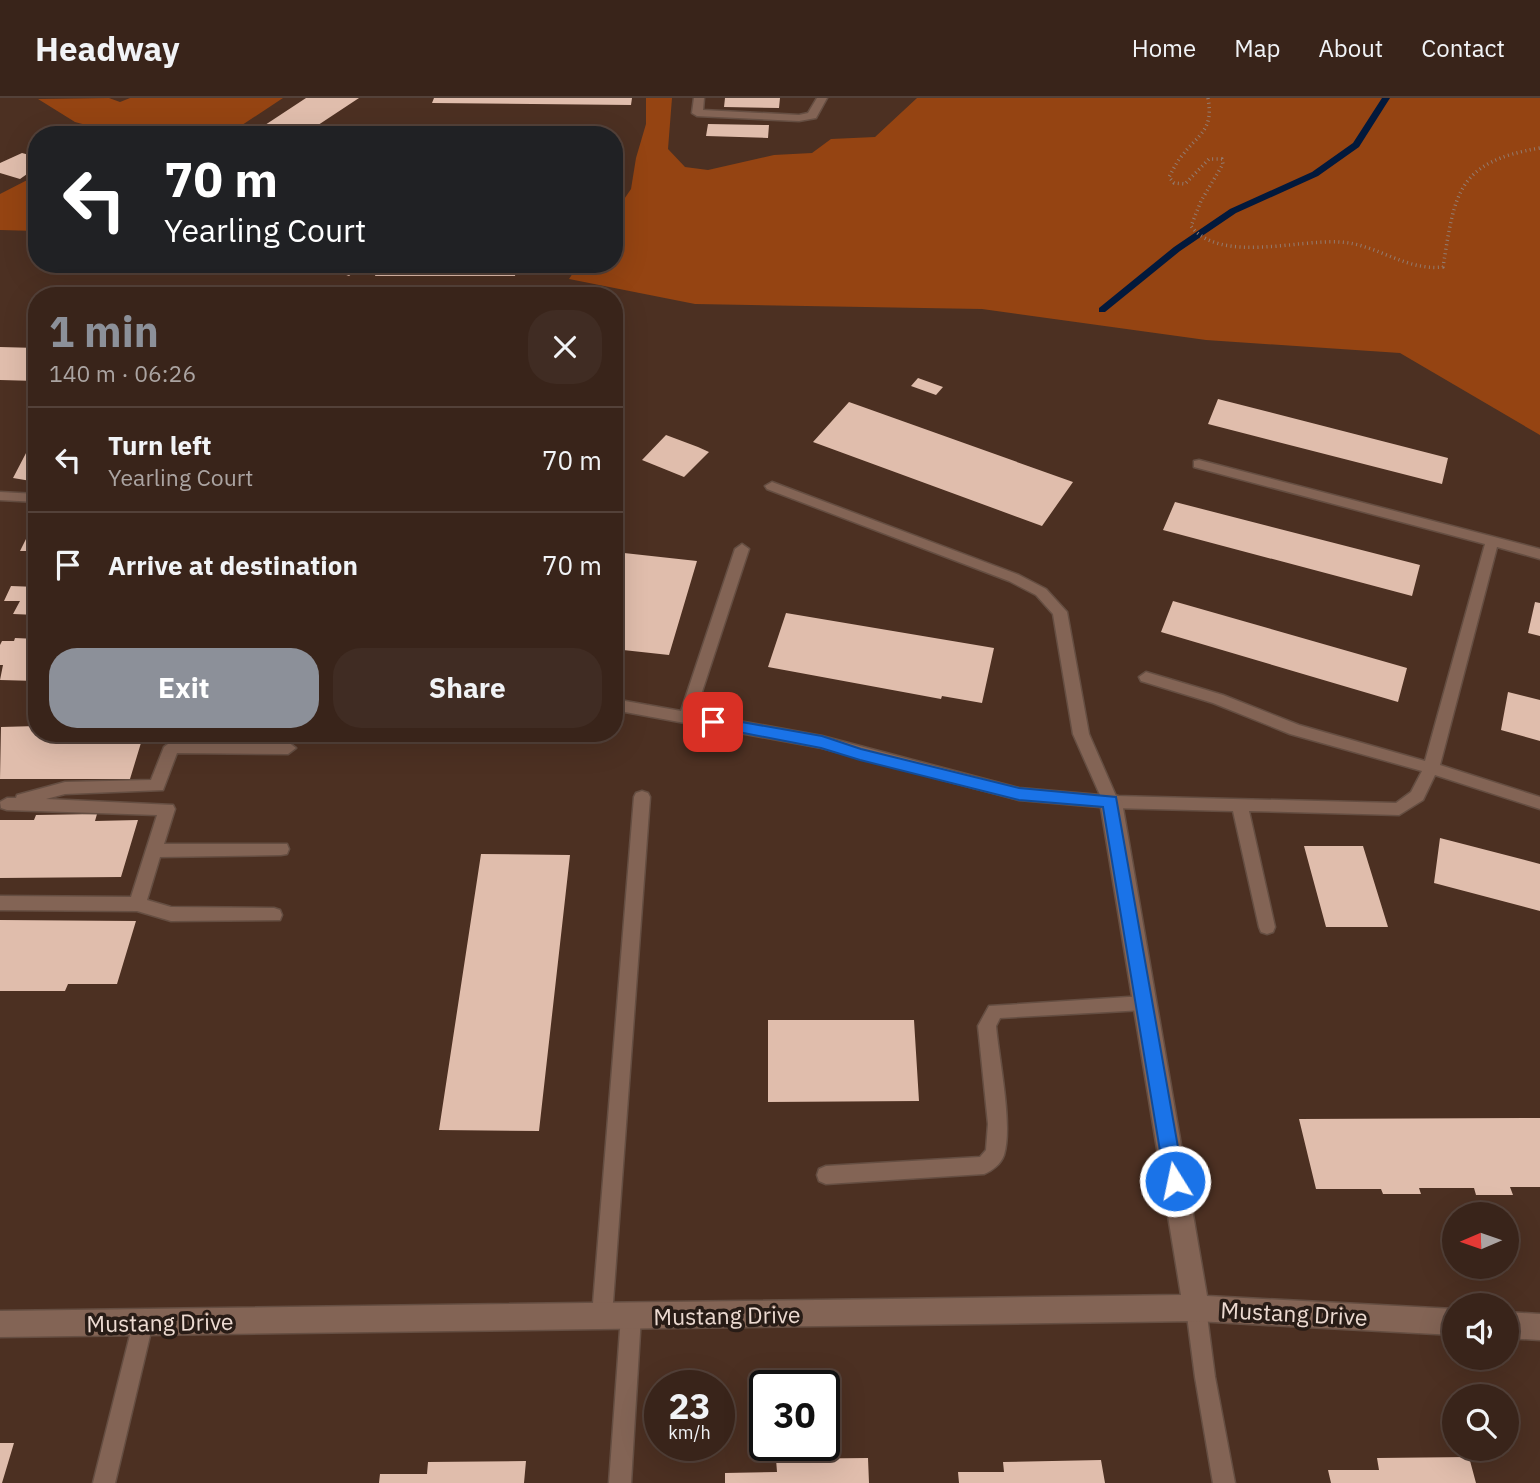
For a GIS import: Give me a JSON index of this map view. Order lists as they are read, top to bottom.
{
  "streets": {
    "street": ["Mustang Drive"]
  },
  "north": "left",
  "page": {
    "header": "Headway",
    "nav": [
      "Home",
      "Map",
      "About",
      "Contact"
    ],
    "turn": ["70 m", "Yearling Court"],
    "heading": ["1 min", "140 m · 06:26"],
    "list": [
      {
        "name": "Turn left",
        "note": "Yearling Court",
        "value": "70 m"
      },
      {
        "name": "Arrive at destination",
        "value": "70 m"
      }
    ],
    "buttons": ["Exit", "Share"],
    "speed": "23 km/h",
    "limit": "30"
  }
}
